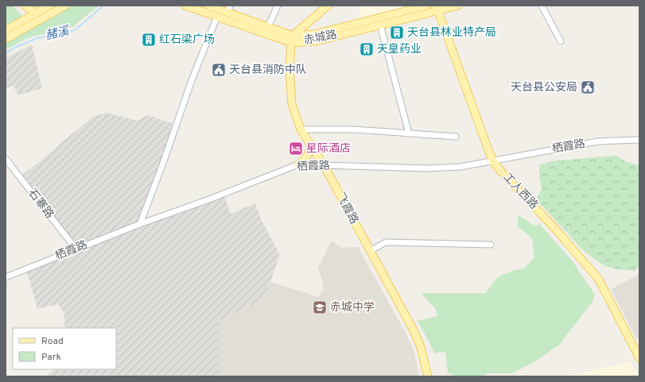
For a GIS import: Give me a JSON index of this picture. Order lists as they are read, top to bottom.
{
  "streets": {
    "main road": ["赤城路", "工人西路", "飞霞路"],
    "street": ["栖霞路", "石寨路"]
  },
  "crossings": [
    ["赤城路", "工人西路"],
    ["赤城路", "飞霞路"],
    ["栖霞路", "工人西路"],
    ["栖霞路", "石寨路"],
    ["栖霞路", "飞霞路"]
  ],
  "water": ["赭溪"],
  "places": {
    "building": ["天台县林业特产局", "红石梁广场", "天皇药业"],
    "public building": ["天台县消防中队", "天台县公安局"],
    "hotel": ["星际酒店"],
    "school or university": ["赤城中学"]
  },
  "legend": ["Road", "Park"]
}
